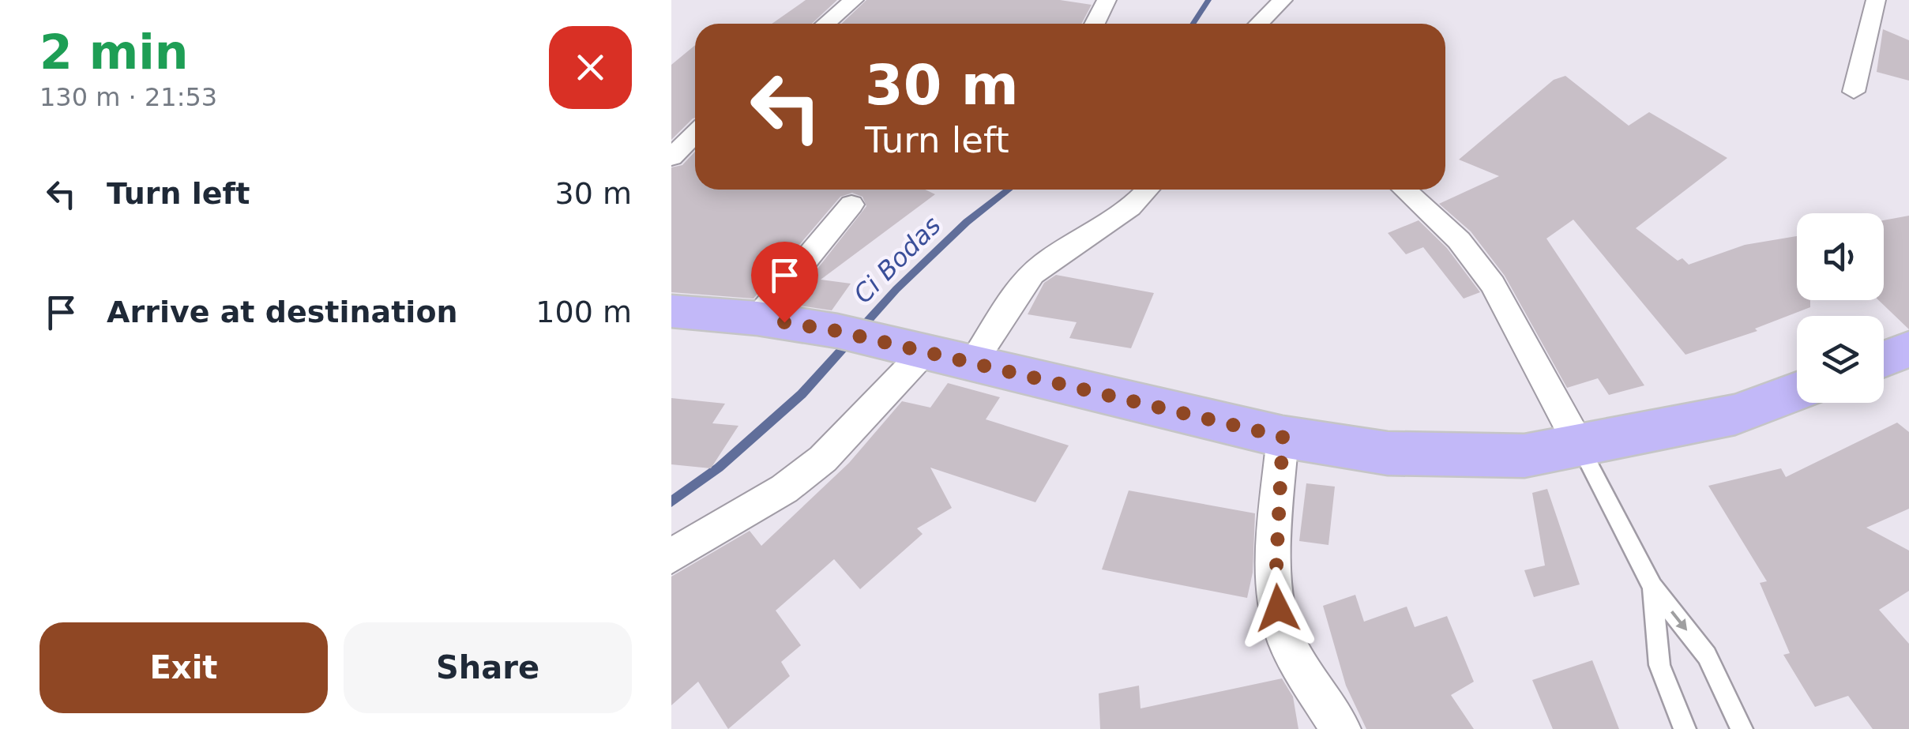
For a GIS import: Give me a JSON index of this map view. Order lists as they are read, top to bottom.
{
  "water": ["Ci Bodas"],
  "page": {
    "heading": ["2 min", "130 m · 21:53"],
    "turn": ["30 m", "Turn left"],
    "list": [
      {
        "name": "Turn left",
        "value": "30 m"
      },
      {
        "name": "Arrive at destination",
        "value": "100 m"
      }
    ],
    "buttons": ["Exit", "Share"]
  }
}
